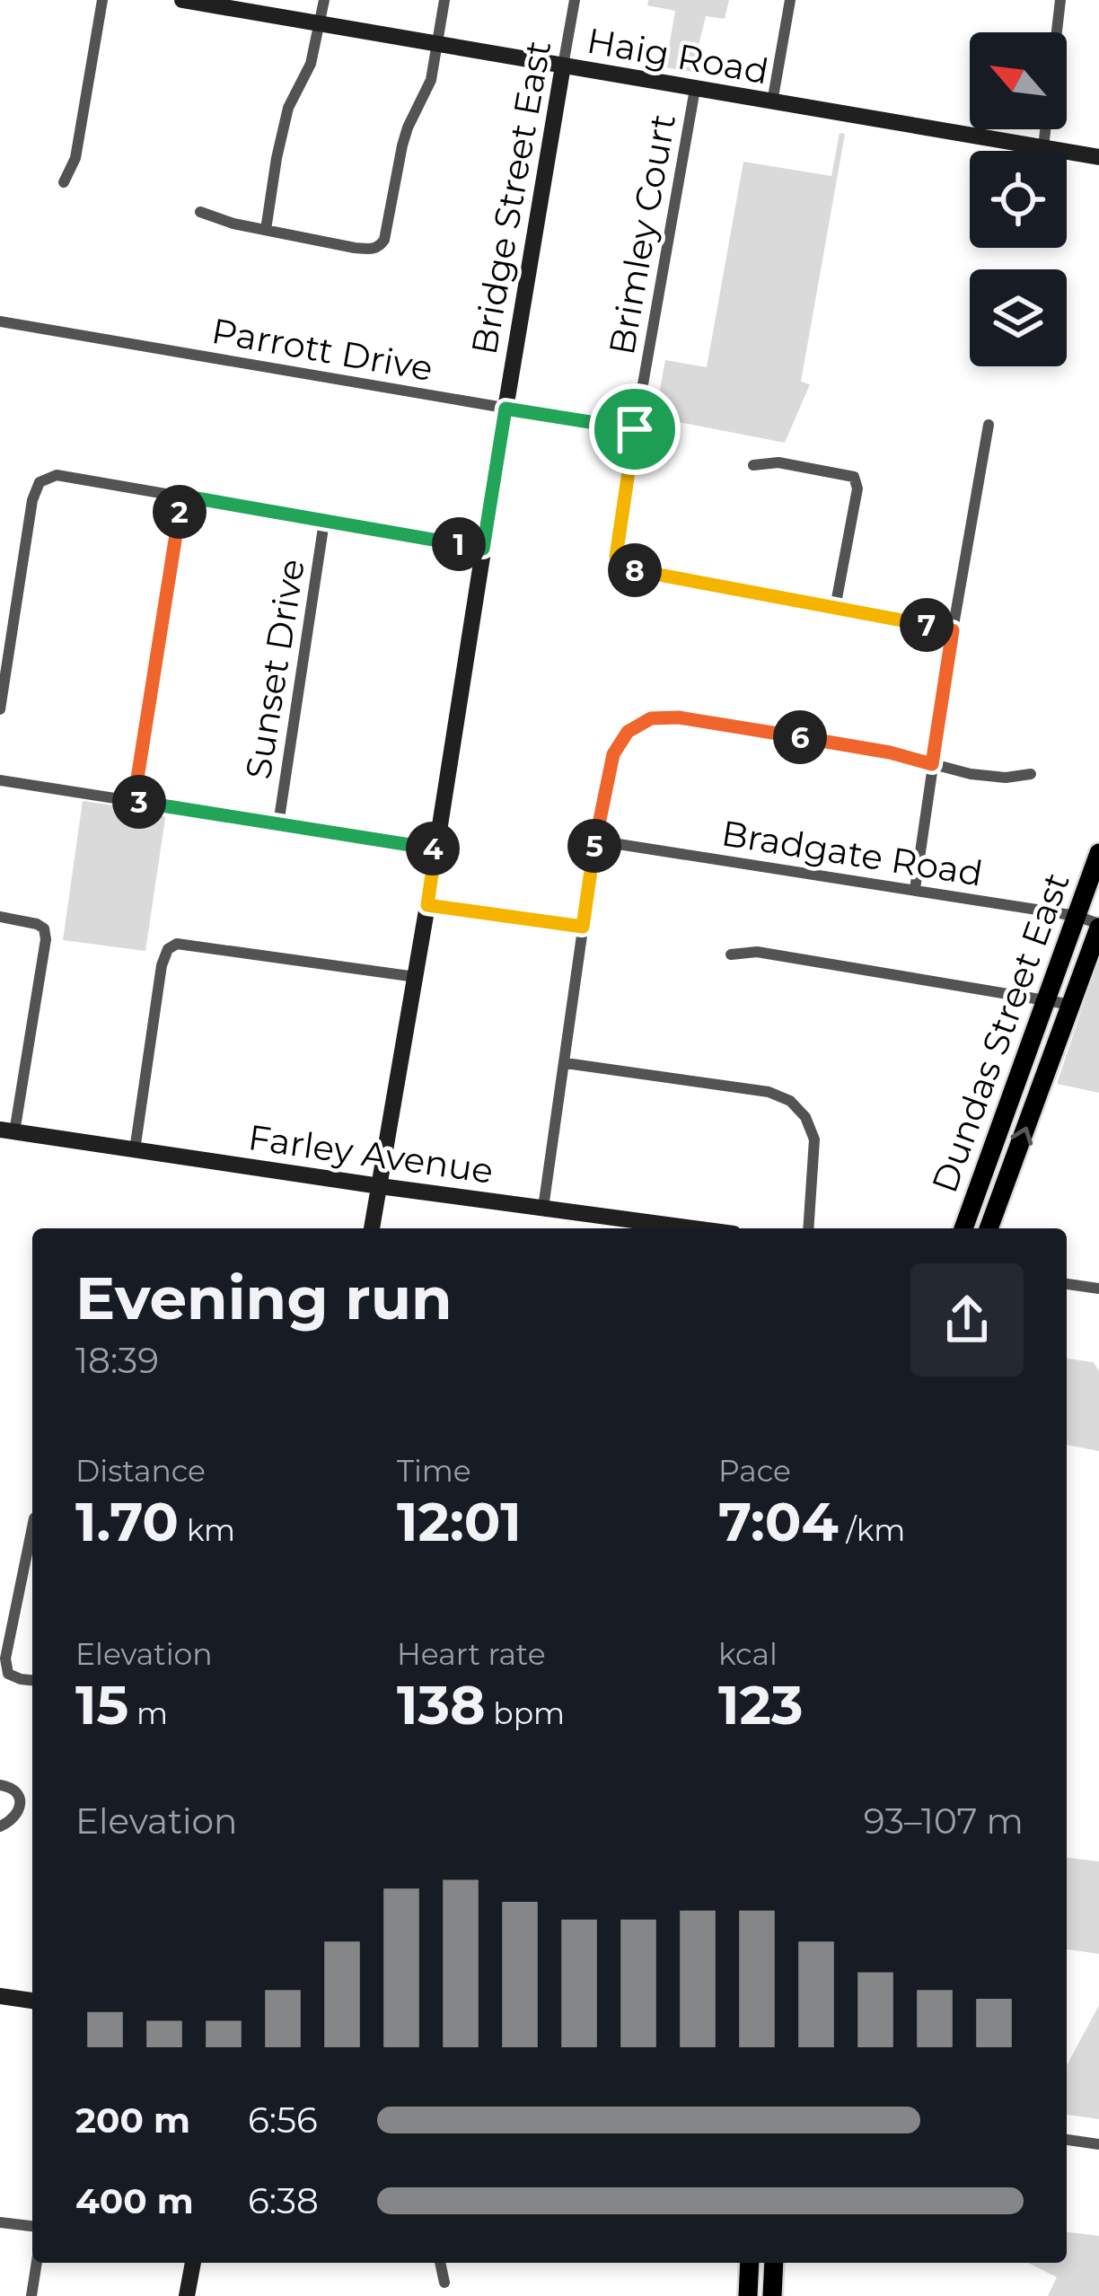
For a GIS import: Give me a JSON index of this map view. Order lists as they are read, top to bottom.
{
  "streets": {
    "main road": ["Dundas Street East"],
    "street": [
      "Haig Road",
      "Bridge Street East",
      "Brimley Court",
      "Parrott Drive",
      "Sunset Drive",
      "Bradgate Road",
      "Farley Avenue"
    ]
  },
  "crossings": [
    ["Haig Road", "Bridge Street East"],
    ["Haig Road", "Brimley Court"],
    ["Bridge Street East", "Parrott Drive"],
    ["Bridge Street East", "Farley Avenue"],
    ["Brimley Court", "Parrott Drive"],
    ["Bradgate Road", "Dundas Street East"]
  ],
  "north": "top left",
  "page": {
    "pins": [
      "2",
      "1",
      "8",
      "7",
      "6",
      "3",
      "5",
      "4"
    ],
    "heading": ["Evening run", "18:39"],
    "stats": [
      ["Distance", "1.70 km"],
      ["Time", "12:01"],
      ["Pace", "7:04 /km"],
      ["Elevation", "15 m"],
      ["Heart rate", "138 bpm"],
      ["kcal", "123"]
    ],
    "chart": ["Elevation", "93–107 m"],
    "list": [
      {
        "name": "200 m",
        "note": "6:56"
      },
      {
        "name": "400 m",
        "note": "6:38"
      }
    ]
  }
}
